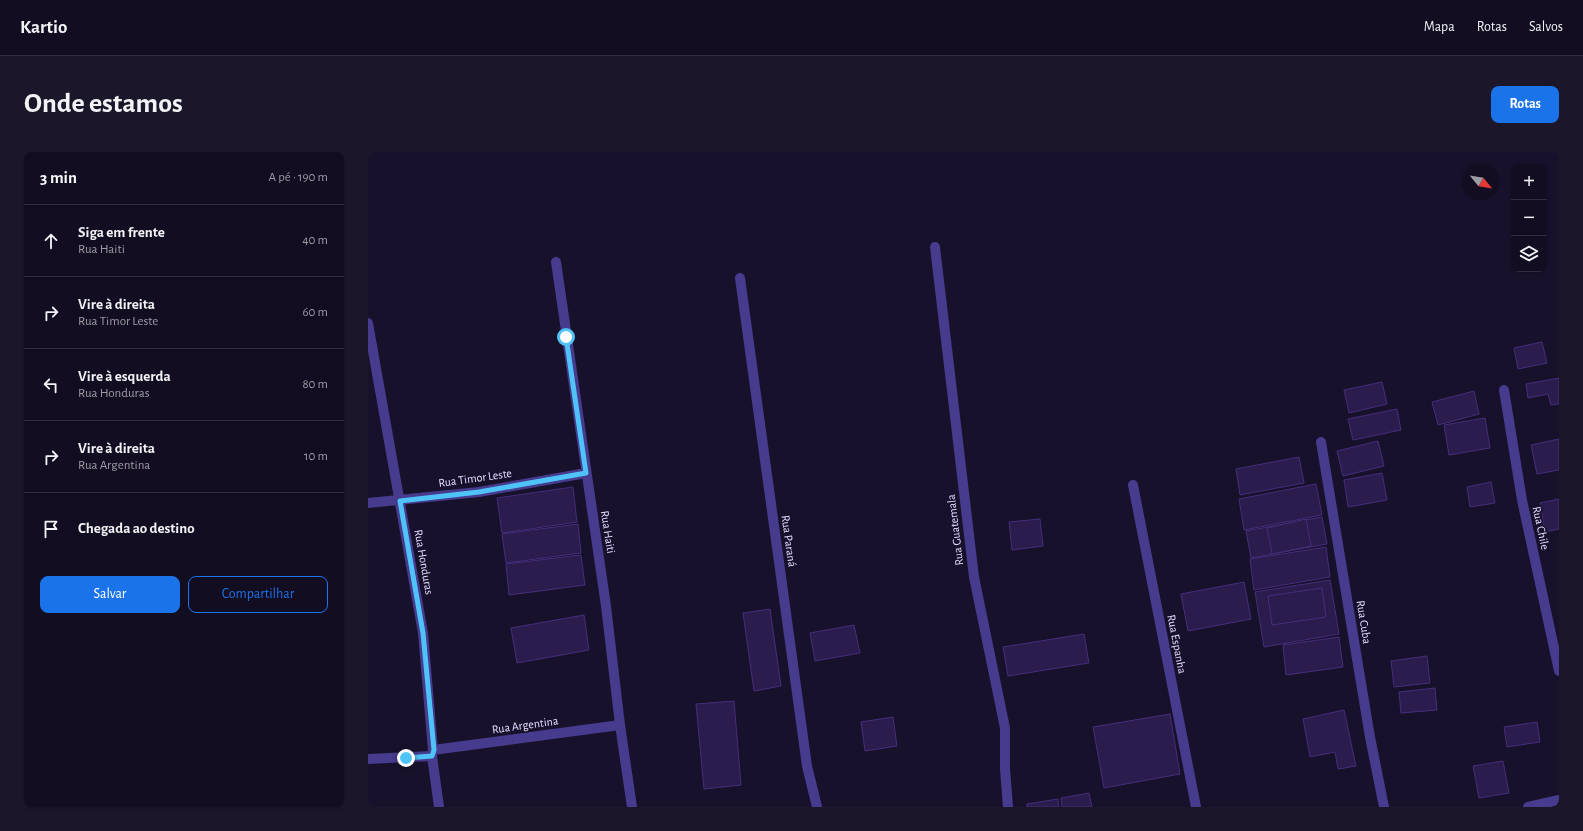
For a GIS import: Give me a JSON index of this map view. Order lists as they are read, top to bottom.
{
  "streets": {
    "street": [
      "Rua Timor Leste",
      "Rua Chile",
      "Rua Guatemala",
      "Rua Haiti",
      "Rua Paraná",
      "Rua Honduras",
      "Rua Cuba",
      "Rua Espanha",
      "Rua Argentina"
    ]
  },
  "crossings": [
    ["Rua Timor Leste", "Rua Haiti"],
    ["Rua Timor Leste", "Rua Honduras"],
    ["Rua Haiti", "Rua Argentina"],
    ["Rua Honduras", "Rua Argentina"]
  ],
  "north": "bottom right",
  "page": {
    "header": "Kartio",
    "nav": ["Mapa", "Rotas", "Salvos"],
    "buttons": [
      "Rotas",
      ["Salvar", "Compartilhar"]
    ],
    "title": "Onde estamos",
    "heading": ["3 min", "A pé · 190 m"],
    "map_buttons": ["+", "−"],
    "list": [
      ["Siga em frente", "Rua Haiti", "40 m"],
      ["Vire à direita", "Rua Timor Leste", "60 m"],
      ["Vire à esquerda", "Rua Honduras", "80 m"],
      ["Vire à direita", "Rua Argentina", "10 m"],
      "Chegada ao destino"
    ]
  }
}
